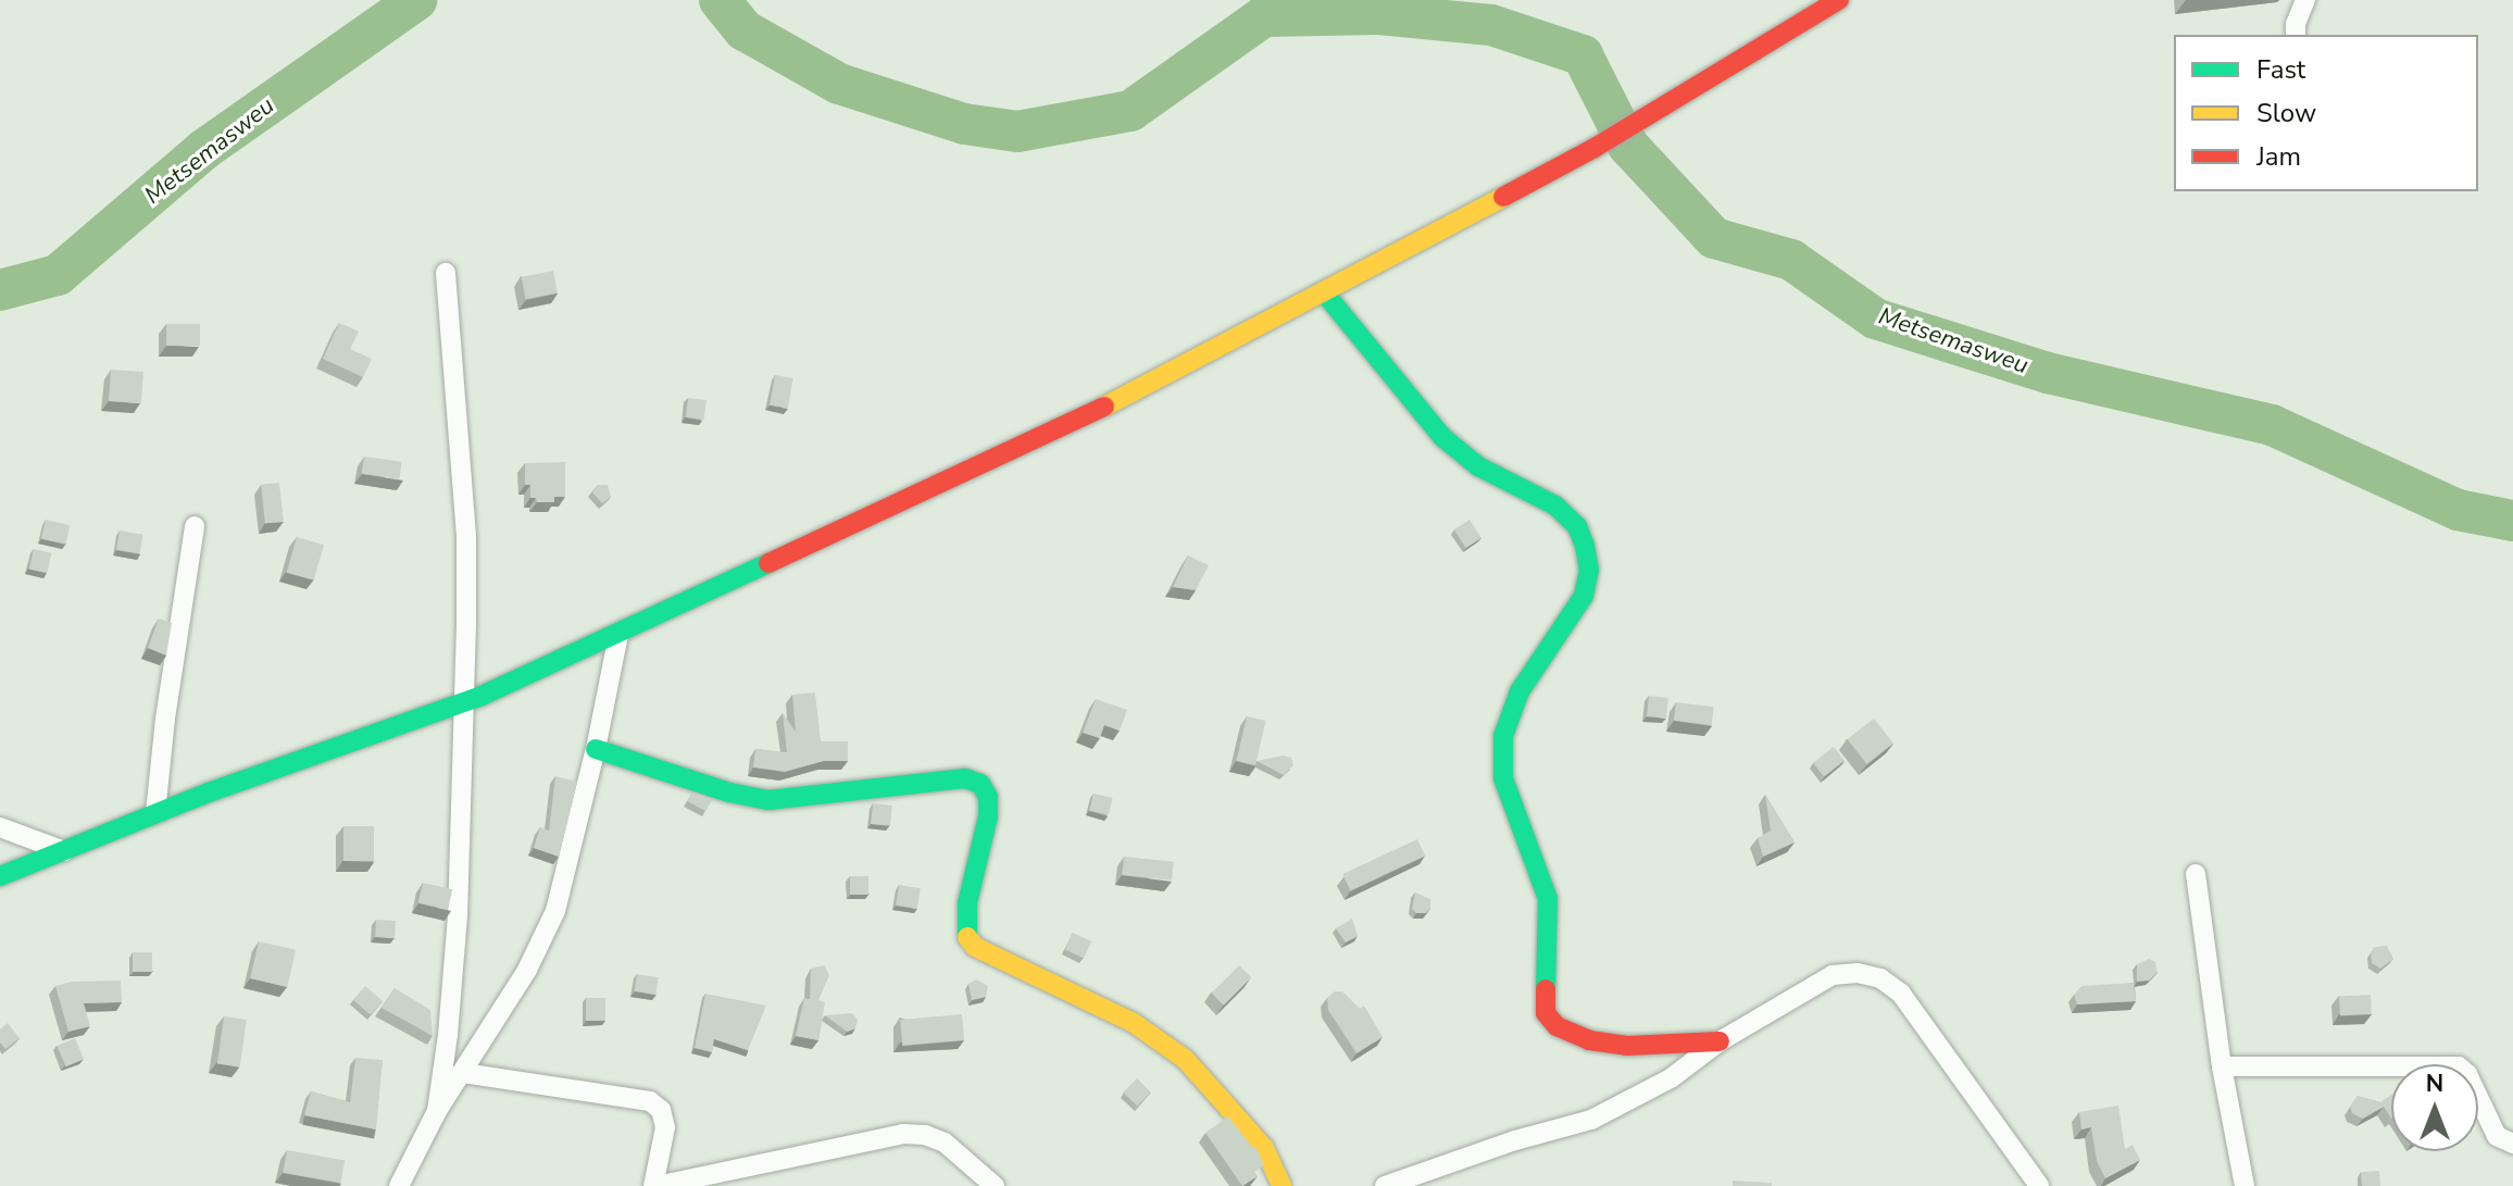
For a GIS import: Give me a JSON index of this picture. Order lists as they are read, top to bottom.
{
  "water": ["Metsemasweu"],
  "legend": ["Fast", "Slow", "Jam"],
  "north": "top"
}
